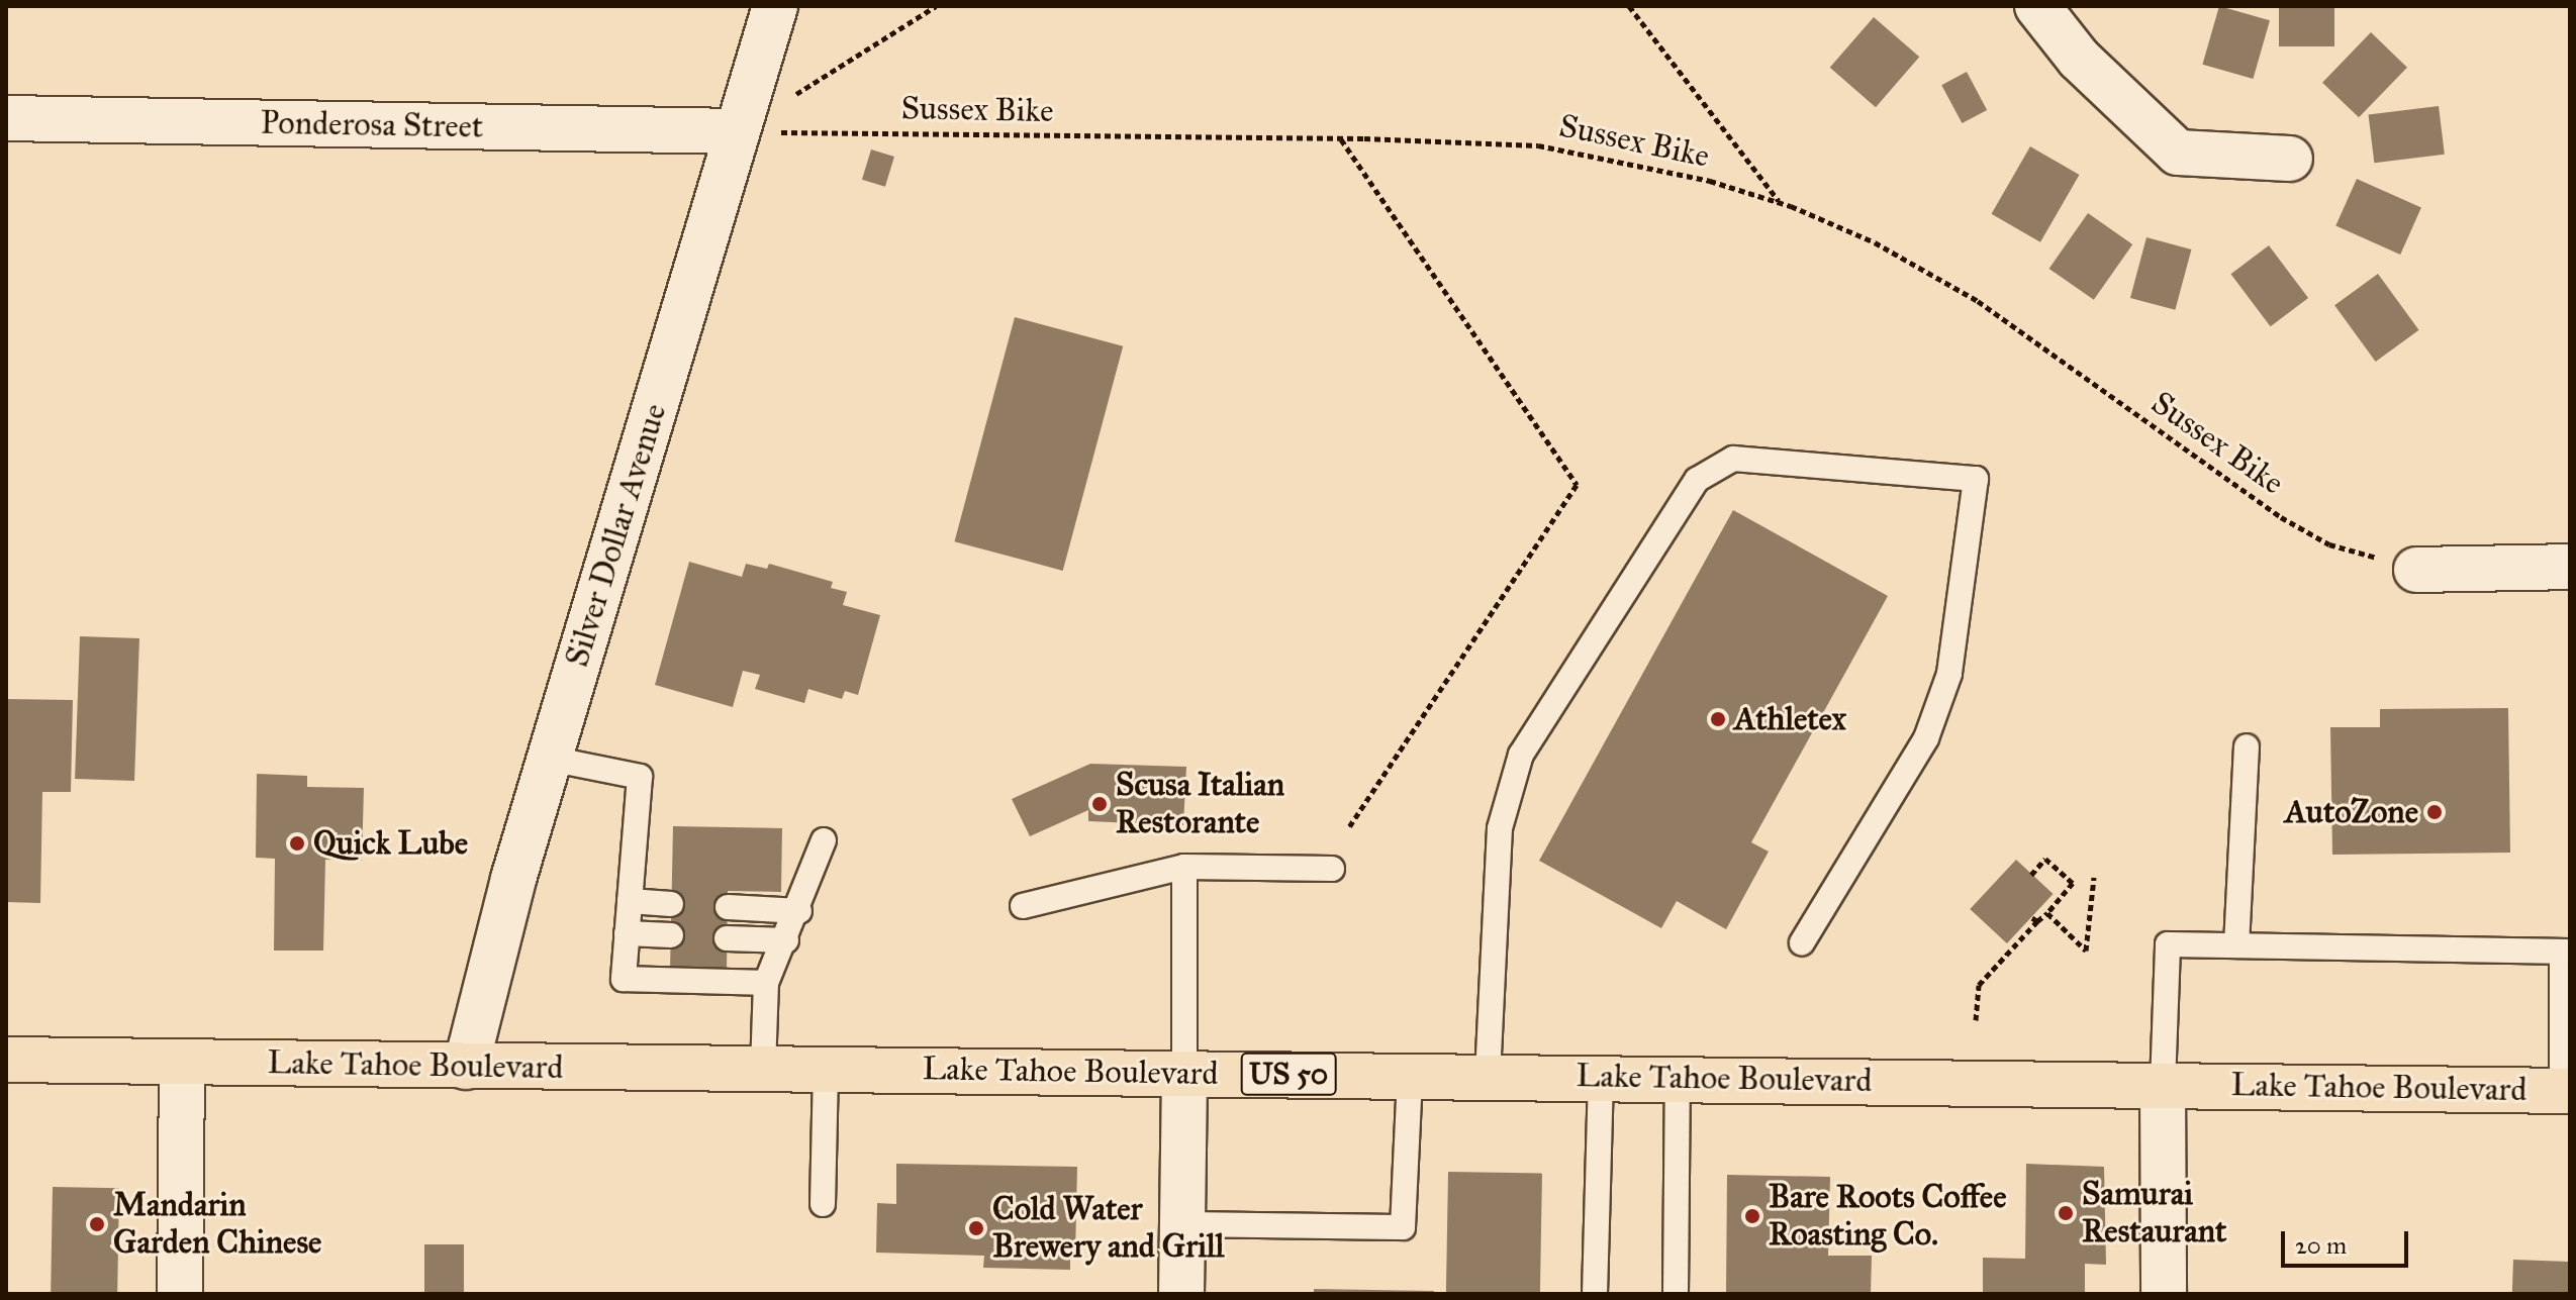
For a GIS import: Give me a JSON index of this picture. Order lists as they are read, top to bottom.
{
  "streets": {
    "highway": ["Lake Tahoe Boulevard", "US 50"],
    "street": ["Ponderosa Street", "Silver Dollar Avenue"],
    "path": ["Sussex Bike"]
  },
  "crossings": [
    ["Sussex Bike", "Ponderosa Street"],
    ["Sussex Bike", "Silver Dollar Avenue"],
    ["Ponderosa Street", "Silver Dollar Avenue"],
    ["Silver Dollar Avenue", "Lake Tahoe Boulevard"]
  ],
  "places": [
    "Athletex",
    "Scusa Italian Restorante",
    "AutoZone",
    "Quick Lube",
    "Samurai Restaurant",
    "Bare Roots Coffee Roasting Co.",
    "Mandarin Garden Chinese",
    "Cold Water Brewery and Grill"
  ],
  "scale_bar": "20 m"
}
